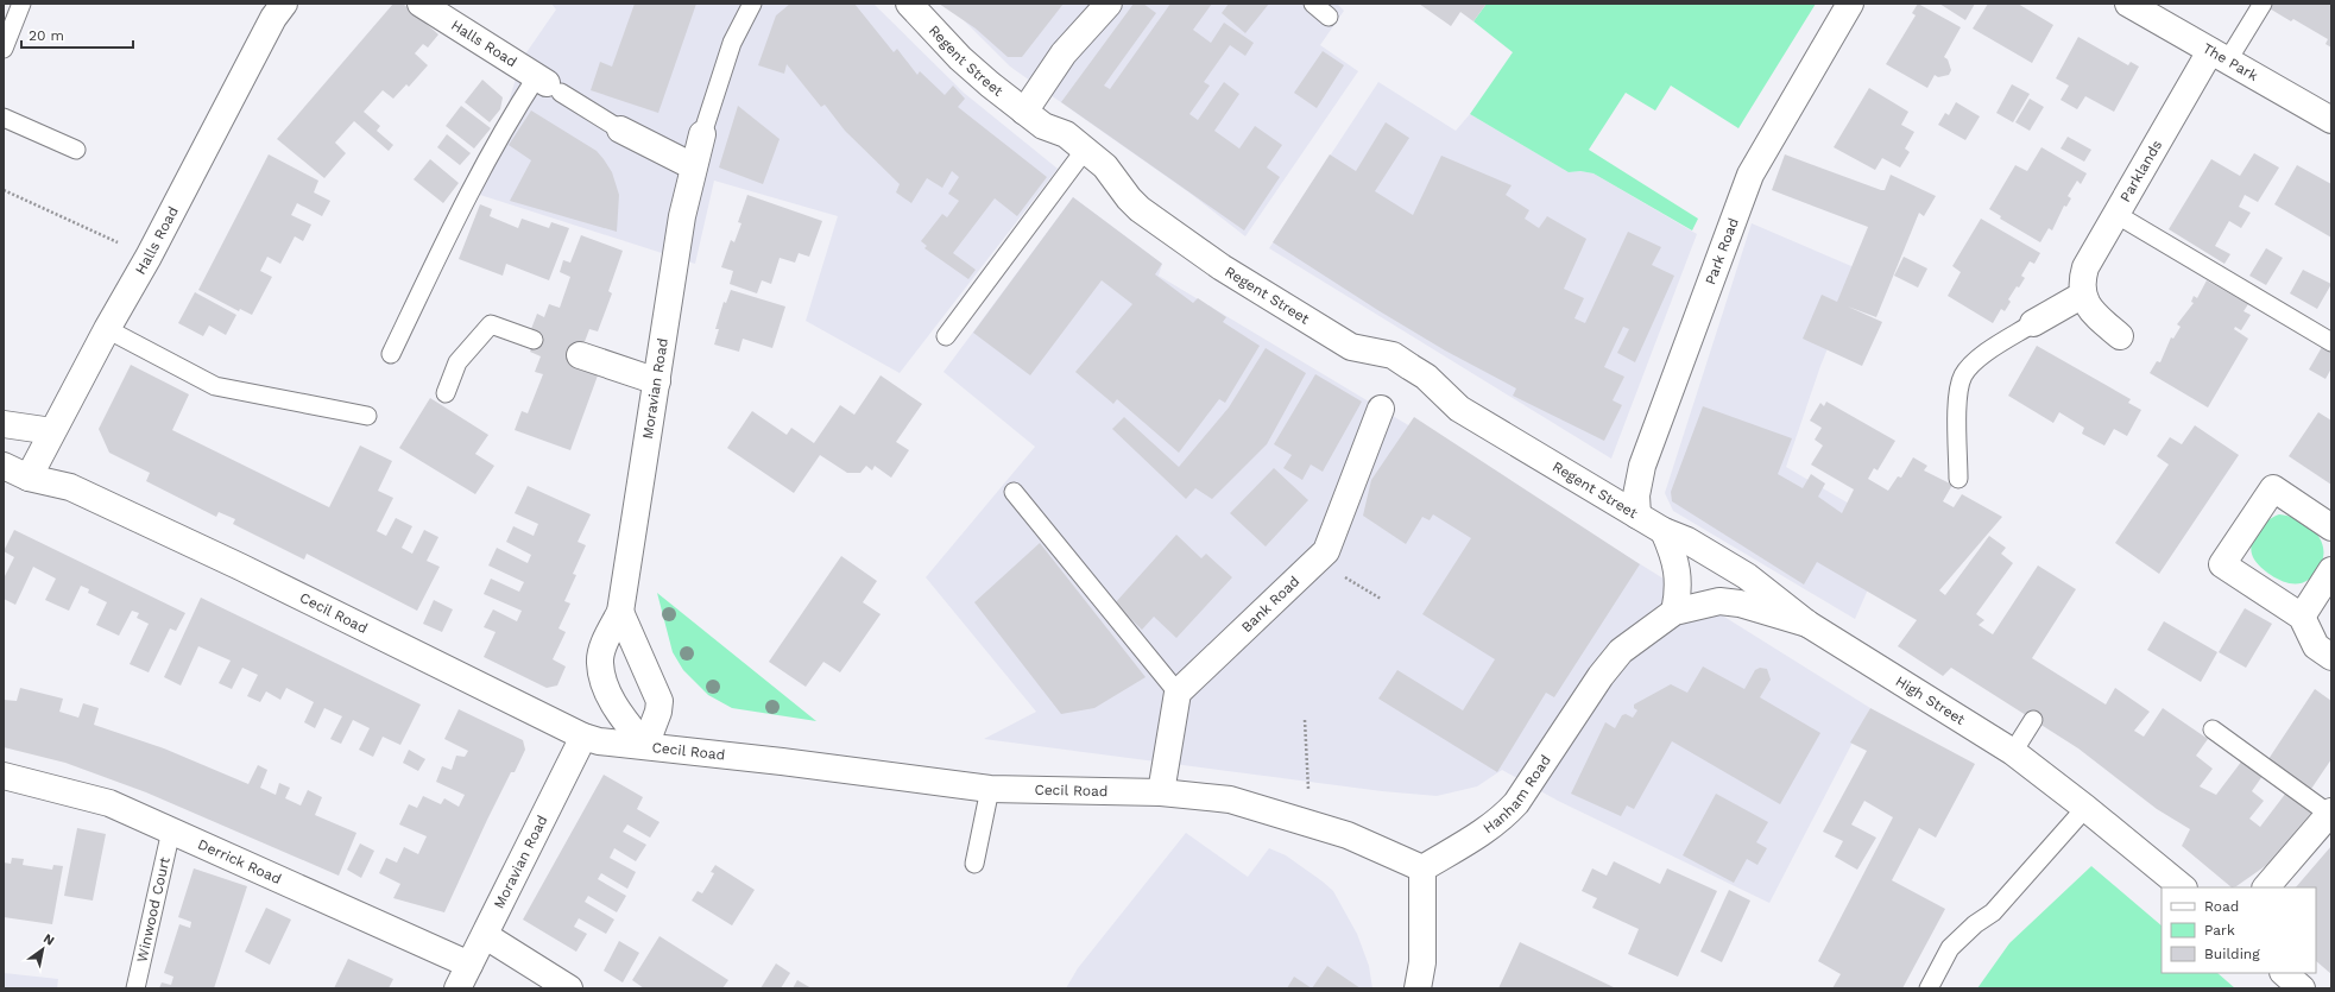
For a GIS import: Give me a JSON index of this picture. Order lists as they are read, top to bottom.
{
  "streets": {
    "street": [
      "Halls Road",
      "Regent Street",
      "The Park",
      "Parklands",
      "Park Road",
      "Moravian Road",
      "Bank Road",
      "Cecil Road",
      "High Street",
      "Hanham Road",
      "Derrick Road"
    ],
    "lane": ["Winwood Court"]
  },
  "crossings": [
    ["Halls Road", "Cecil Road"],
    ["Regent Street", "Park Road"],
    ["Regent Street", "High Street"],
    ["The Park", "Parklands"],
    ["Moravian Road", "Cecil Road"],
    ["Moravian Road", "Derrick Road"],
    ["Cecil Road", "Hanham Road"],
    ["High Street", "Hanham Road"],
    ["Derrick Road", "Winwood Court"]
  ],
  "legend": ["Road", "Park", "Building"],
  "scale_bar": "20 m",
  "north": "top right"
}
